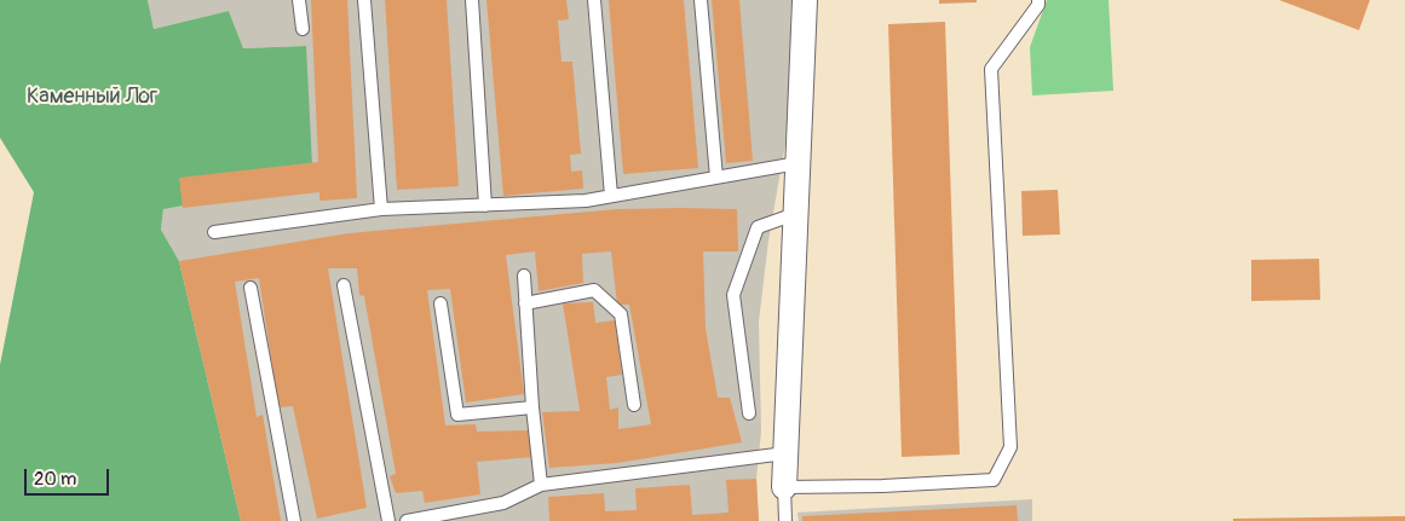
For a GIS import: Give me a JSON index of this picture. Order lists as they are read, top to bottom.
{
  "parks": ["Каменный Лог"],
  "scale_bar": "20 m"
}
